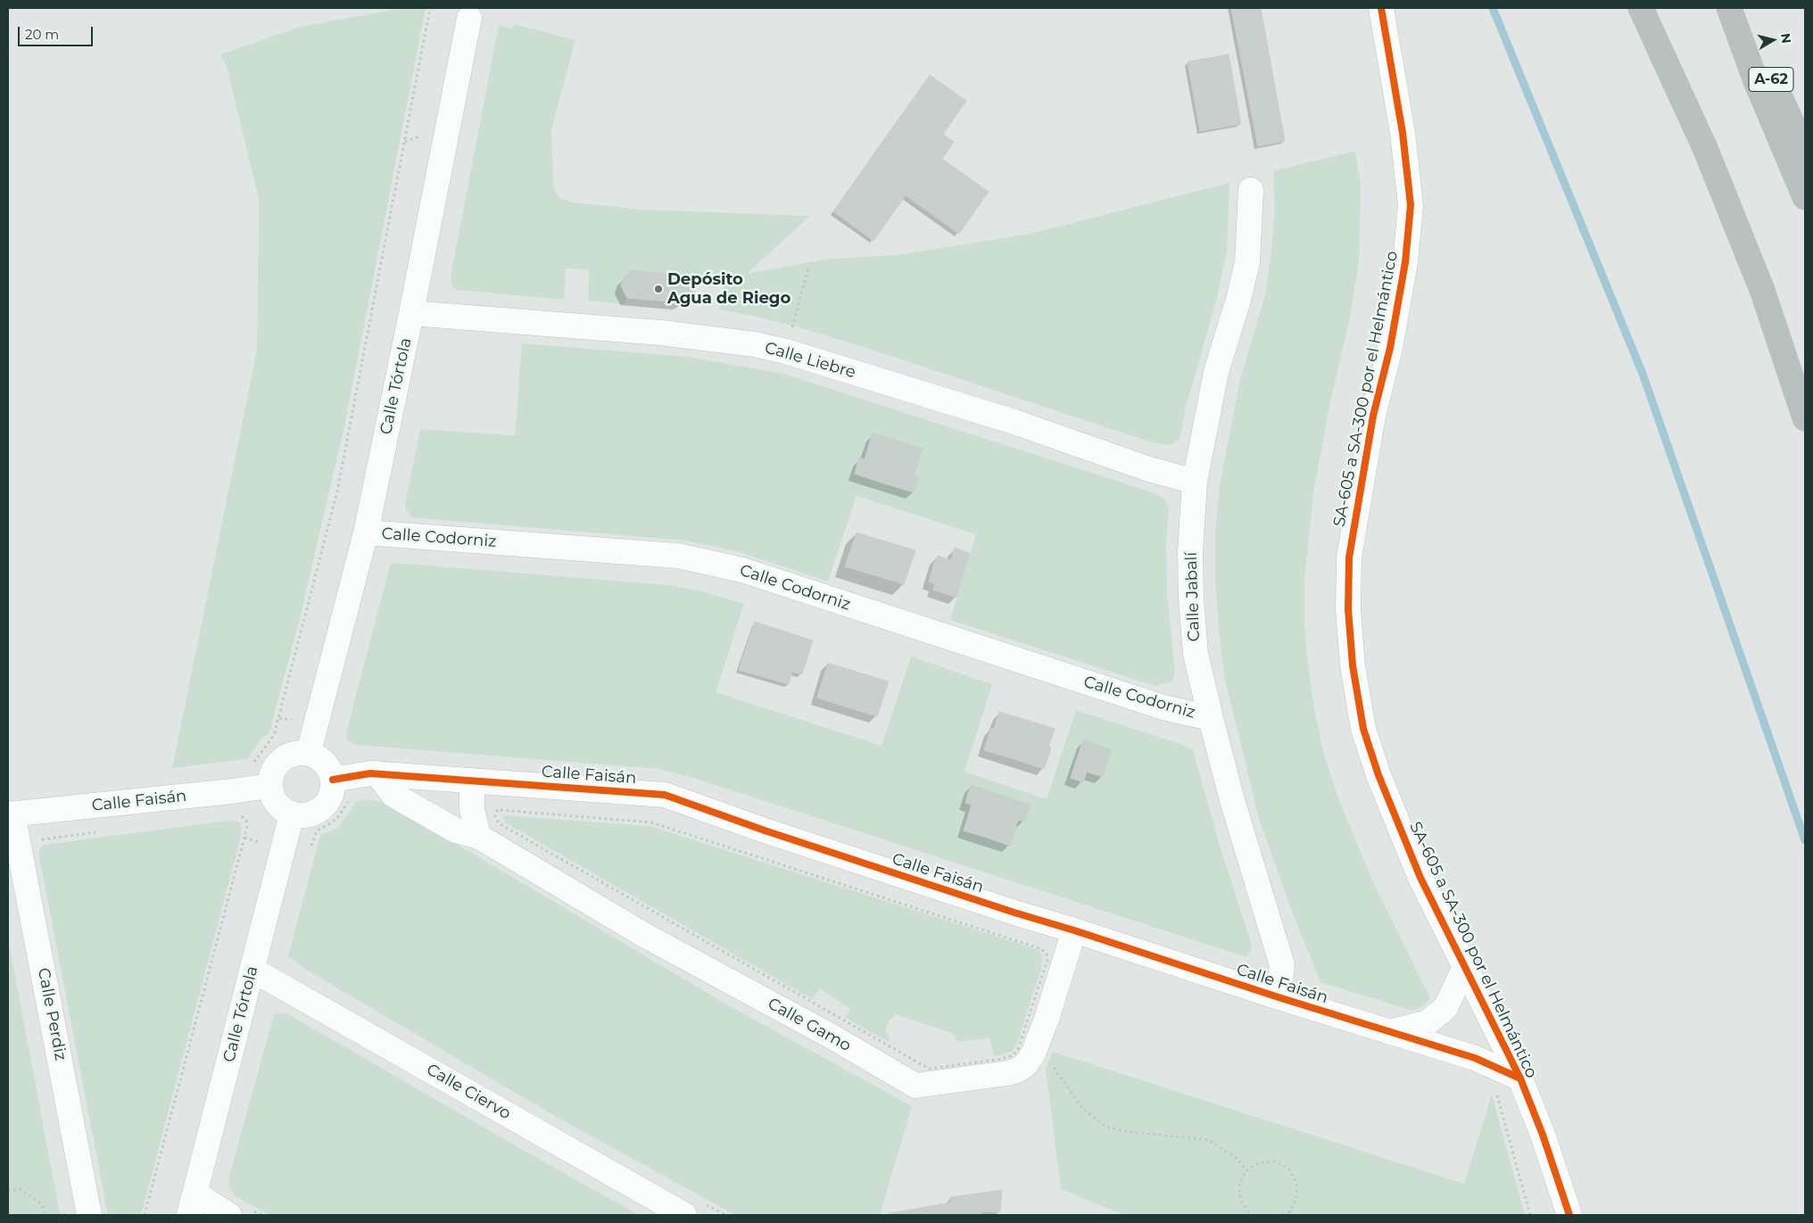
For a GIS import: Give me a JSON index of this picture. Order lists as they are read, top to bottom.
{
  "streets": {
    "highway": ["A-62"],
    "street": [
      "Calle Liebre",
      "Calle Tórtola",
      "SA-605 a SA-300 por el Helmántico",
      "Calle Codorniz",
      "Calle Jabalí",
      "Calle Faisán",
      "Calle Perdiz",
      "Calle Gamo",
      "Calle Ciervo"
    ]
  },
  "crossings": [
    ["Calle Liebre", "Calle Tórtola"],
    ["Calle Liebre", "Calle Jabalí"],
    ["Calle Tórtola", "Calle Codorniz"],
    ["Calle Tórtola", "Calle Faisán"],
    ["Calle Tórtola", "Calle Ciervo"],
    ["SA-605 a SA-300 por el Helmántico", "Calle Faisán"],
    ["Calle Codorniz", "Calle Jabalí"],
    ["Calle Jabalí", "Calle Faisán"],
    ["Calle Faisán", "Calle Perdiz"],
    ["Calle Faisán", "Calle Gamo"]
  ],
  "places": ["Depósito Agua de Riego"],
  "scale_bar": "20 m",
  "north": "right"
}
